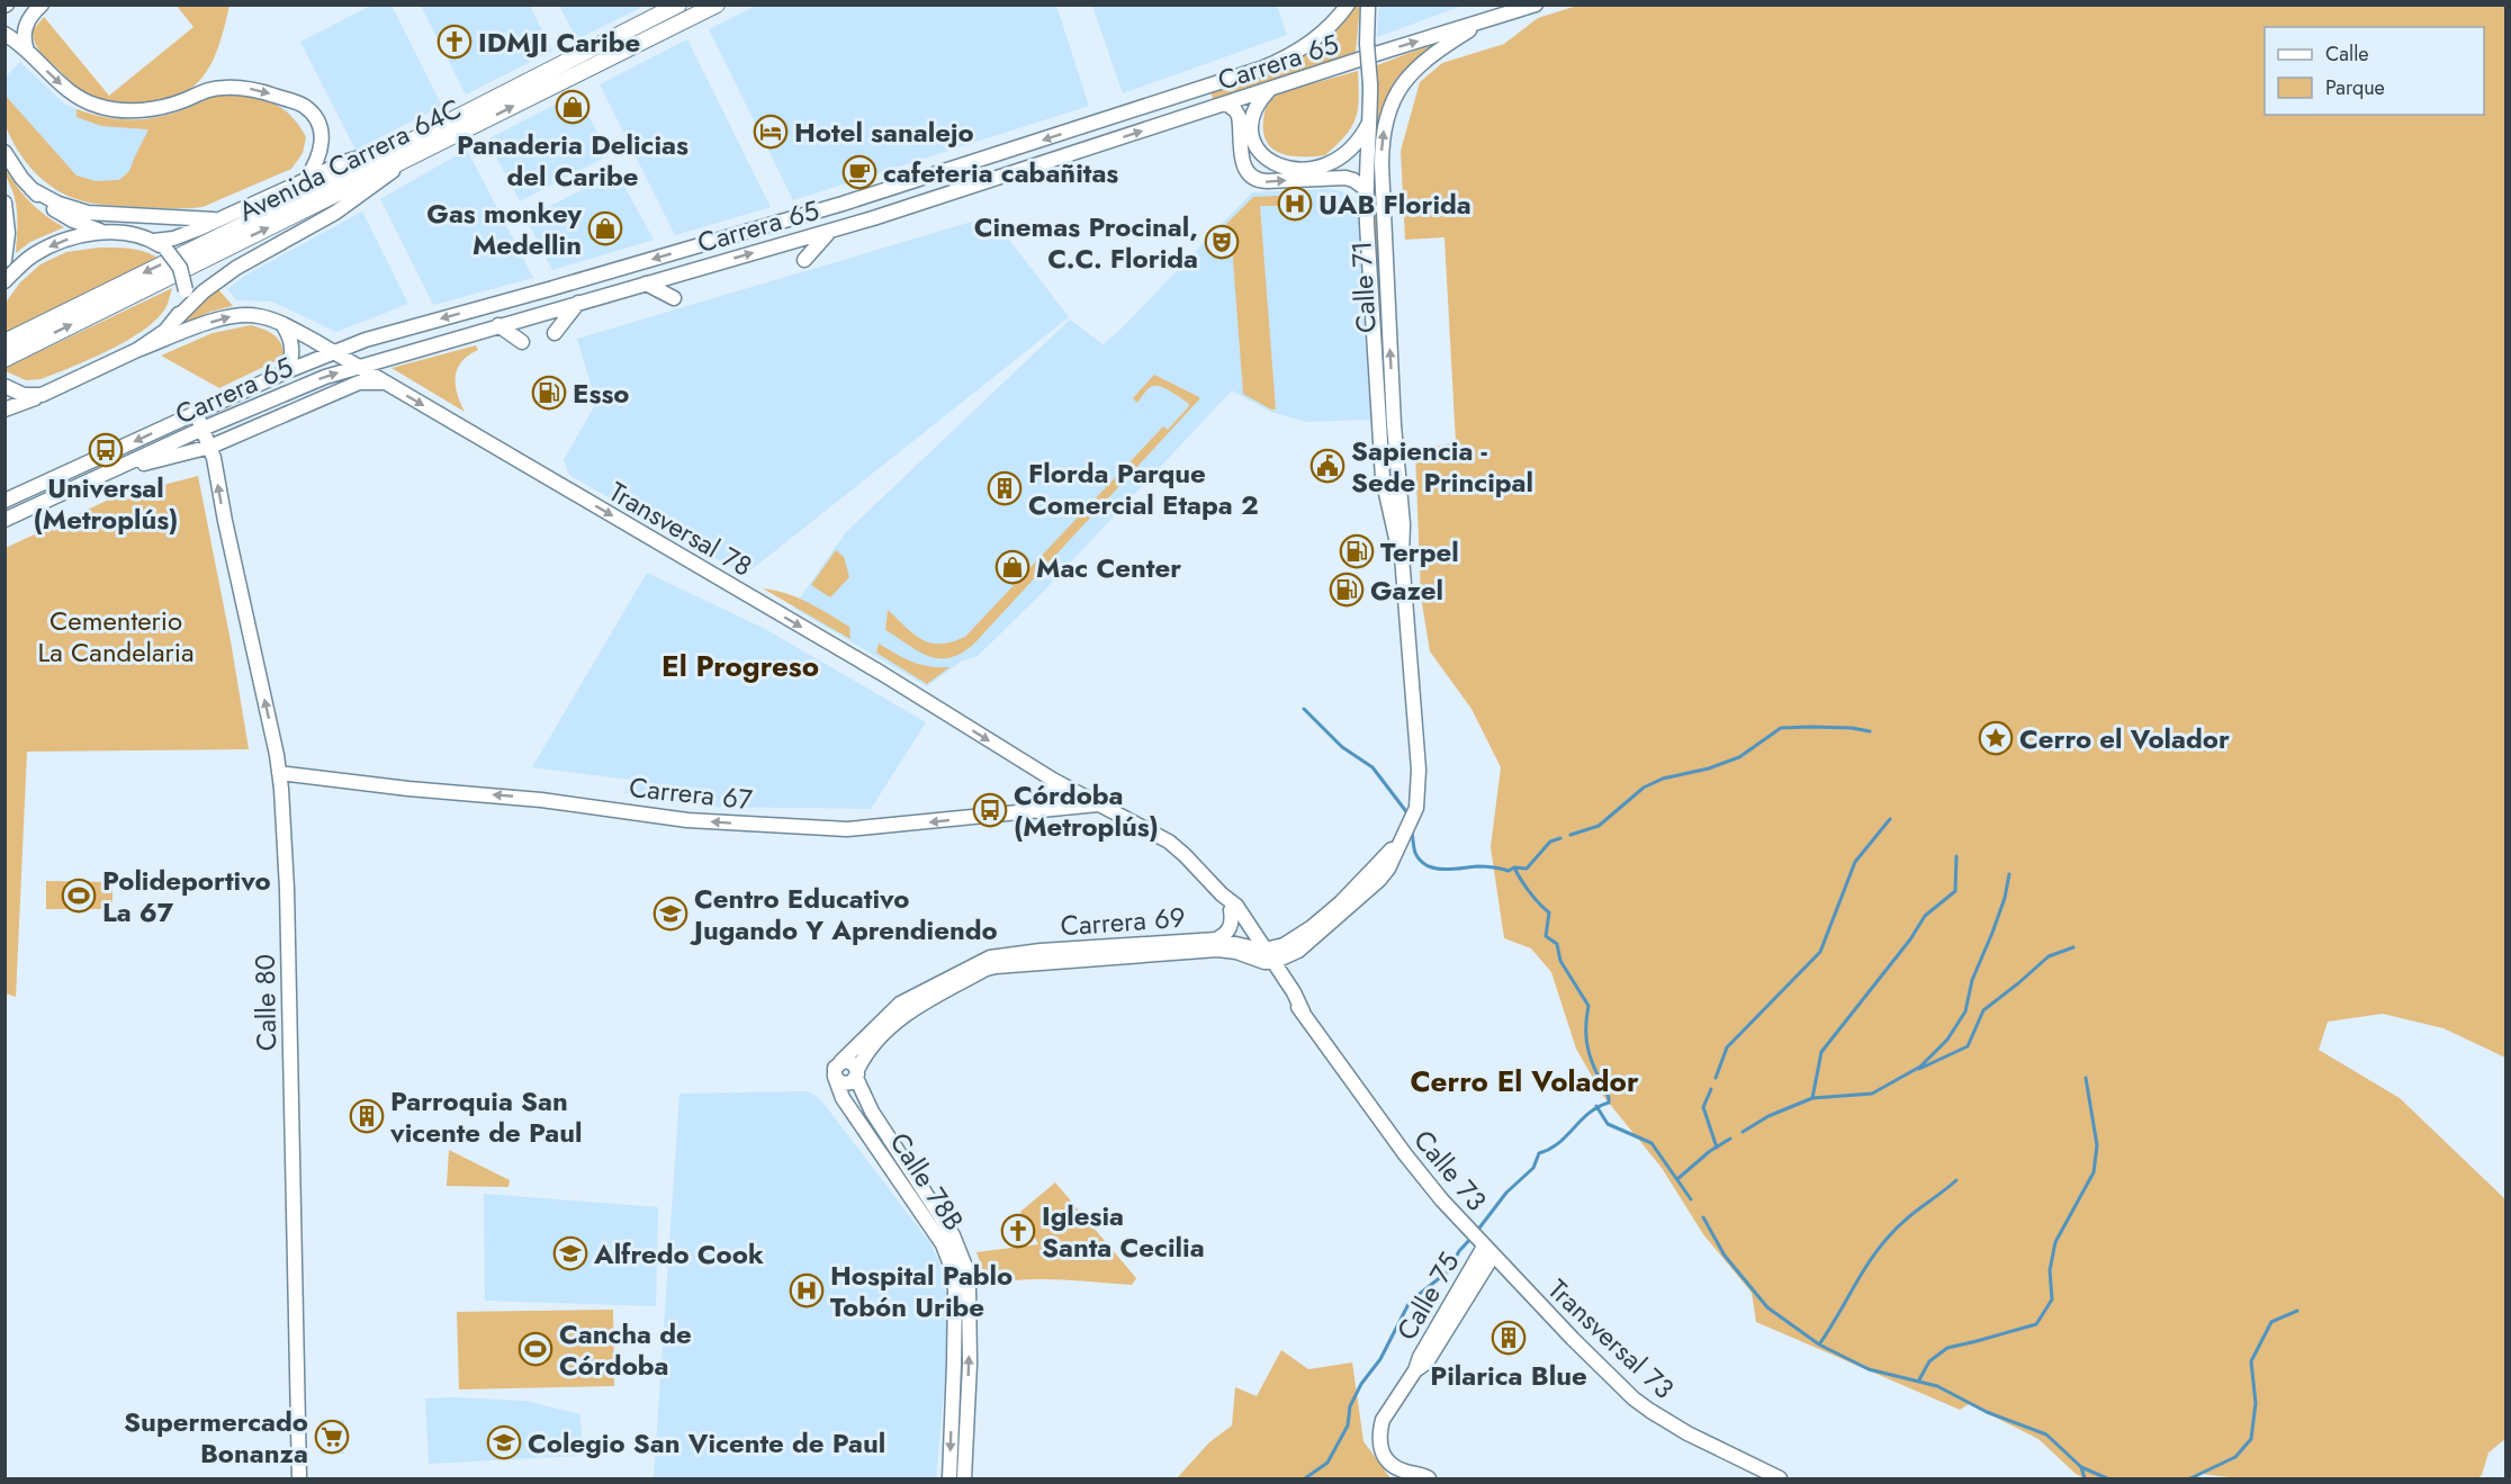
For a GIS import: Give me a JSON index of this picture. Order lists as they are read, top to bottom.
{
  "streets": {
    "main road": [
      "Carrera 65",
      "Avenida Carrera 64C",
      "Calle 71",
      "Transversal 78",
      "Carrera 67",
      "Carrera 69",
      "Calle 80",
      "Calle 73",
      "Calle 78B",
      "Calle 75",
      "Transversal 73"
    ]
  },
  "crossings": [
    ["Carrera 65", "Calle 71"],
    ["Carrera 65", "Transversal 78"],
    ["Carrera 65", "Calle 80"],
    ["Transversal 78", "Carrera 67"],
    ["Transversal 78", "Calle 73"],
    ["Carrera 67", "Calle 80"],
    ["Carrera 69", "Calle 73"],
    ["Carrera 69", "Calle 78B"],
    ["Calle 73", "Calle 75"],
    ["Calle 73", "Transversal 73"],
    ["Calle 75", "Transversal 73"]
  ],
  "one_way": ["Transversal 78", "Carrera 67"],
  "districts": ["El Progreso", "Cerro El Volador"],
  "parks": ["Cementerio La Candelaria"],
  "places": {
    "church": ["IDMJI Caribe", "Iglesia Santa Cecilia"],
    "shop": ["Panaderia Delicias del Caribe", "Gas monkey Medellin", "Mac Center"],
    "hotel": ["Hotel sanalejo"],
    "cafe": ["cafeteria cabañitas"],
    "hospital": ["UAB Florida", "Hospital Pablo Tobón Uribe"],
    "theatre": ["Cinemas Procinal, C.C. Florida"],
    "fuel station": ["Esso", "Terpel", "Gazel"],
    "bus stop": ["Universal (Metroplús)", "Córdoba (Metroplús)"],
    "public building": ["Sapiencia - Sede Principal"],
    "building": ["Florda Parque Comercial Etapa 2", "Parroquia San vicente de Paul", "Pilarica Blue"],
    "place": ["Cerro el Volador"],
    "sports": ["Polideportivo La 67", "Cancha de Córdoba"],
    "school or university": ["Centro Educativo Jugando Y Aprendiendo", "Alfredo Cook", "Colegio San Vicente de Paul"],
    "supermarket": ["Supermercado Bonanza"]
  },
  "legend": ["Calle", "Parque"]
}
